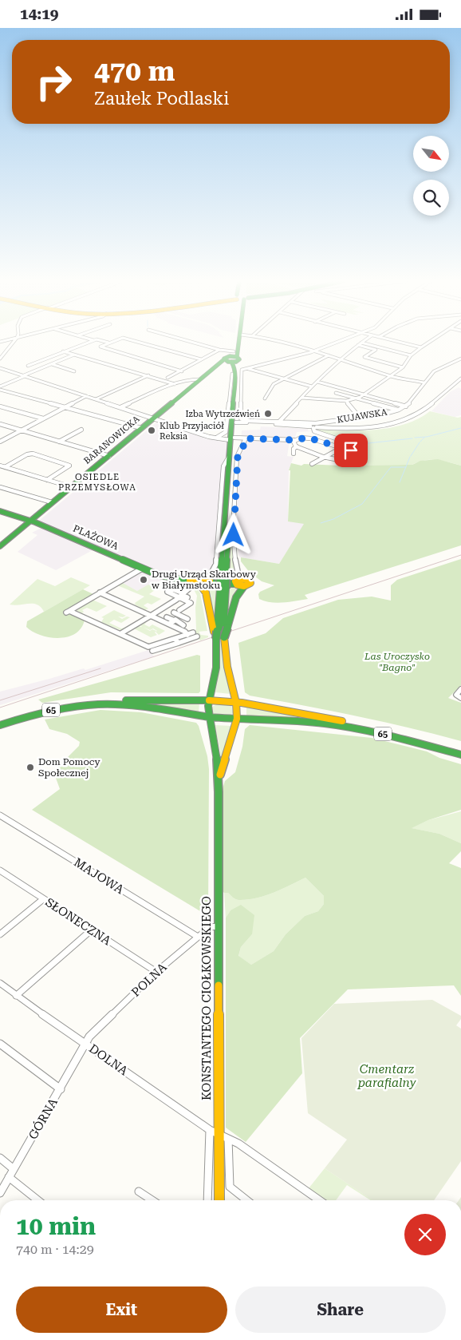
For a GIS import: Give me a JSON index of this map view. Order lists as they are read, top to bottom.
{
  "streets": {
    "main road": [
      "BARANOWICKA",
      "PLAŻOWA",
      "65",
      "KONSTANTEGO CIOŁKOWSKIEGO"
    ],
    "street": [
      "KUJAWSKA",
      "MAJOWA",
      "SŁONECZNA",
      "POLNA",
      "DOLNA",
      "GÓRNA"
    ]
  },
  "crossings": [
    ["BARANOWICKA", "PLAŻOWA"],
    ["65", "KONSTANTEGO CIOŁKOWSKIEGO"],
    ["MAJOWA", "POLNA"],
    ["SŁONECZNA", "POLNA"],
    ["POLNA", "KONSTANTEGO CIOŁKOWSKIEGO"],
    ["POLNA", "DOLNA"],
    ["POLNA", "GÓRNA"],
    ["KONSTANTEGO CIOŁKOWSKIEGO", "DOLNA"],
    ["DOLNA", "GÓRNA"]
  ],
  "districts": ["OSIEDLE PRZEMYSŁOWA"],
  "parks": ["Las Uroczysko \"Bagno\"", "Cmentarz parafialny"],
  "places": [
    "Izba Wytrzeźwień",
    "Klub Przyjaciół Reksia",
    "Drugi Urząd Skarbowy w Białymstoku",
    "Dom Pomocy Społecznej"
  ],
  "north": "bottom right",
  "page": {
    "status": "14:19",
    "turn": ["470 m", "Zaułek Podlaski"],
    "heading": ["10 min", "740 m · 14:29"],
    "buttons": ["Exit", "Share"]
  }
}
